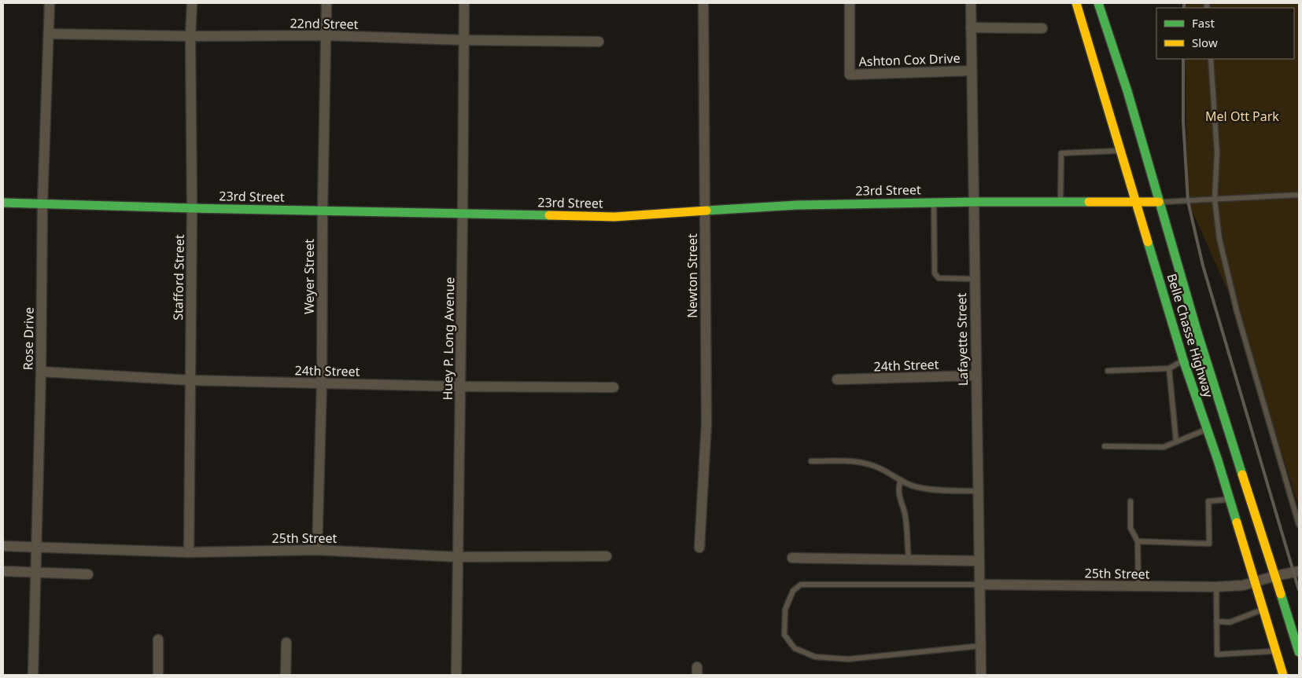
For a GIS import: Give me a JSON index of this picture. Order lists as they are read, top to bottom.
{
  "streets": {
    "main road": ["23rd Street", "Belle Chasse Highway"],
    "street": [
      "22nd Street",
      "Ashton Cox Drive",
      "Newton Street",
      "Weyer Street",
      "Stafford Street",
      "Rose Drive",
      "Huey P. Long Avenue",
      "Lafayette Street",
      "24th Street",
      "25th Street"
    ]
  },
  "crossings": [
    ["22nd Street", "Weyer Street"],
    ["22nd Street", "Stafford Street"],
    ["22nd Street", "Rose Drive"],
    ["22nd Street", "Huey P. Long Avenue"],
    ["Ashton Cox Drive", "Lafayette Street"],
    ["23rd Street", "Newton Street"],
    ["23rd Street", "Weyer Street"],
    ["23rd Street", "Stafford Street"],
    ["23rd Street", "Belle Chasse Highway"],
    ["23rd Street", "Rose Drive"],
    ["23rd Street", "Huey P. Long Avenue"],
    ["23rd Street", "Lafayette Street"],
    ["Weyer Street", "24th Street"],
    ["Weyer Street", "25th Street"],
    ["Stafford Street", "24th Street"],
    ["Stafford Street", "25th Street"],
    ["Belle Chasse Highway", "25th Street"],
    ["Rose Drive", "24th Street"],
    ["Rose Drive", "25th Street"],
    ["Huey P. Long Avenue", "24th Street"],
    ["Huey P. Long Avenue", "25th Street"],
    ["Lafayette Street", "24th Street"],
    ["Lafayette Street", "25th Street"]
  ],
  "parks": ["Mel Ott Park"],
  "legend": ["Fast", "Slow"]
}
